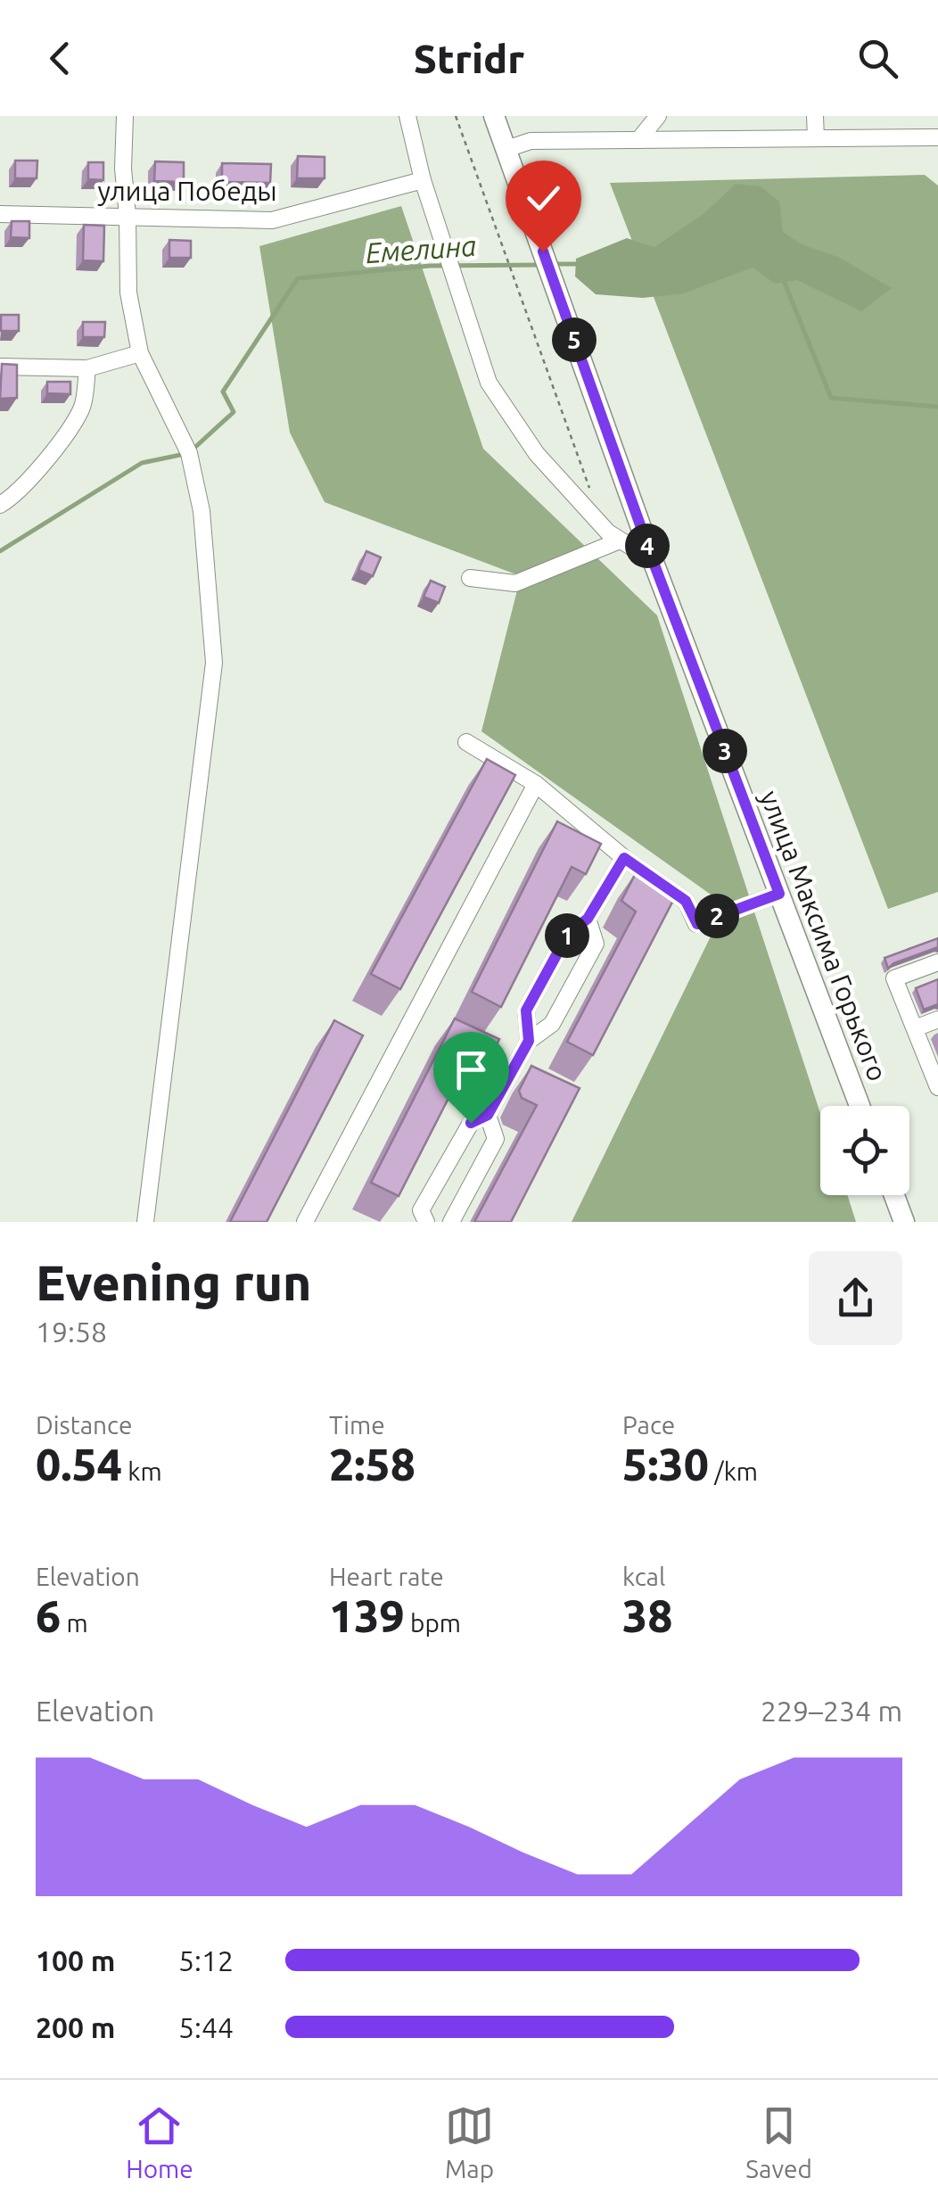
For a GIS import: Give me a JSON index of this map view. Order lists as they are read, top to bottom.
{
  "streets": {
    "main road": ["улица Максима Горького"],
    "street": ["улица Победы"]
  },
  "water": ["Емелина"],
  "page": {
    "header": "Stridr",
    "pins": [
      "5",
      "4",
      "3",
      "2",
      "1"
    ],
    "heading": ["Evening run", "19:58"],
    "stats": [
      ["Distance", "0.54 km"],
      ["Time", "2:58"],
      ["Pace", "5:30 /km"],
      ["Elevation", "6 m"],
      ["Heart rate", "139 bpm"],
      ["kcal", "38"]
    ],
    "chart": ["Elevation", "229–234 m"],
    "list": [
      {
        "name": "100 m",
        "note": "5:12"
      },
      {
        "name": "200 m",
        "note": "5:44"
      }
    ],
    "tabs": ["Home", "Map", "Saved"]
  }
}
